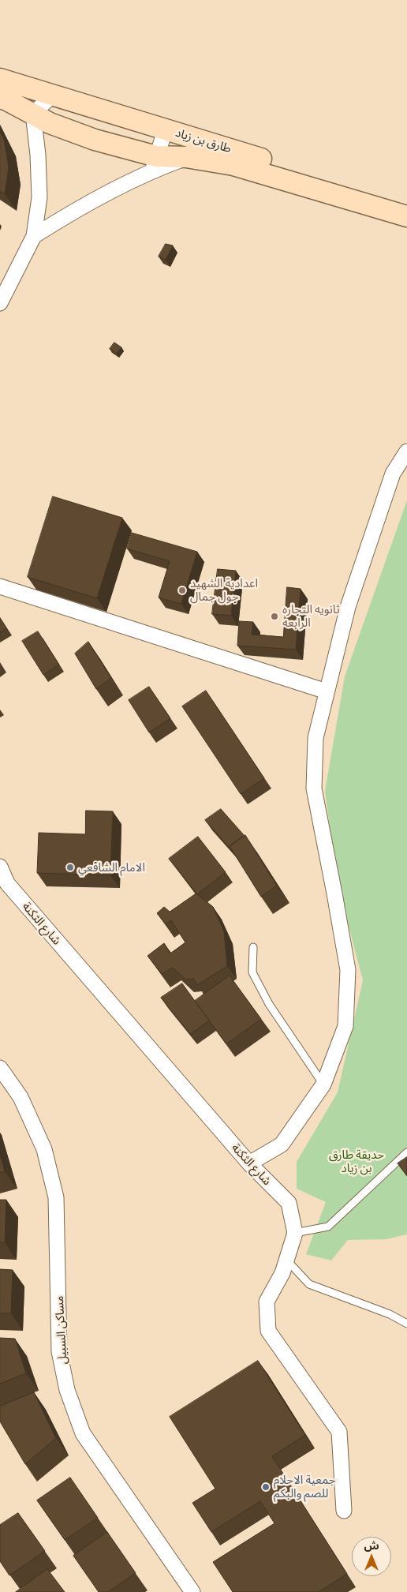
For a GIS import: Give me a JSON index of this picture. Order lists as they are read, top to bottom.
{
  "streets": {
    "main road": ["طارق بن زياد"],
    "street": ["شارع الثكنة", "مساكن السبيل"]
  },
  "parks": ["حديقة طارق بن زياد"],
  "places": [
    "اعدادية الشهيد جول جمال",
    "ثانويه التجاره الرابعه",
    "الامام الشافعي",
    "جمعية الاحلام للصم والبكم"
  ],
  "north": "top"
}
